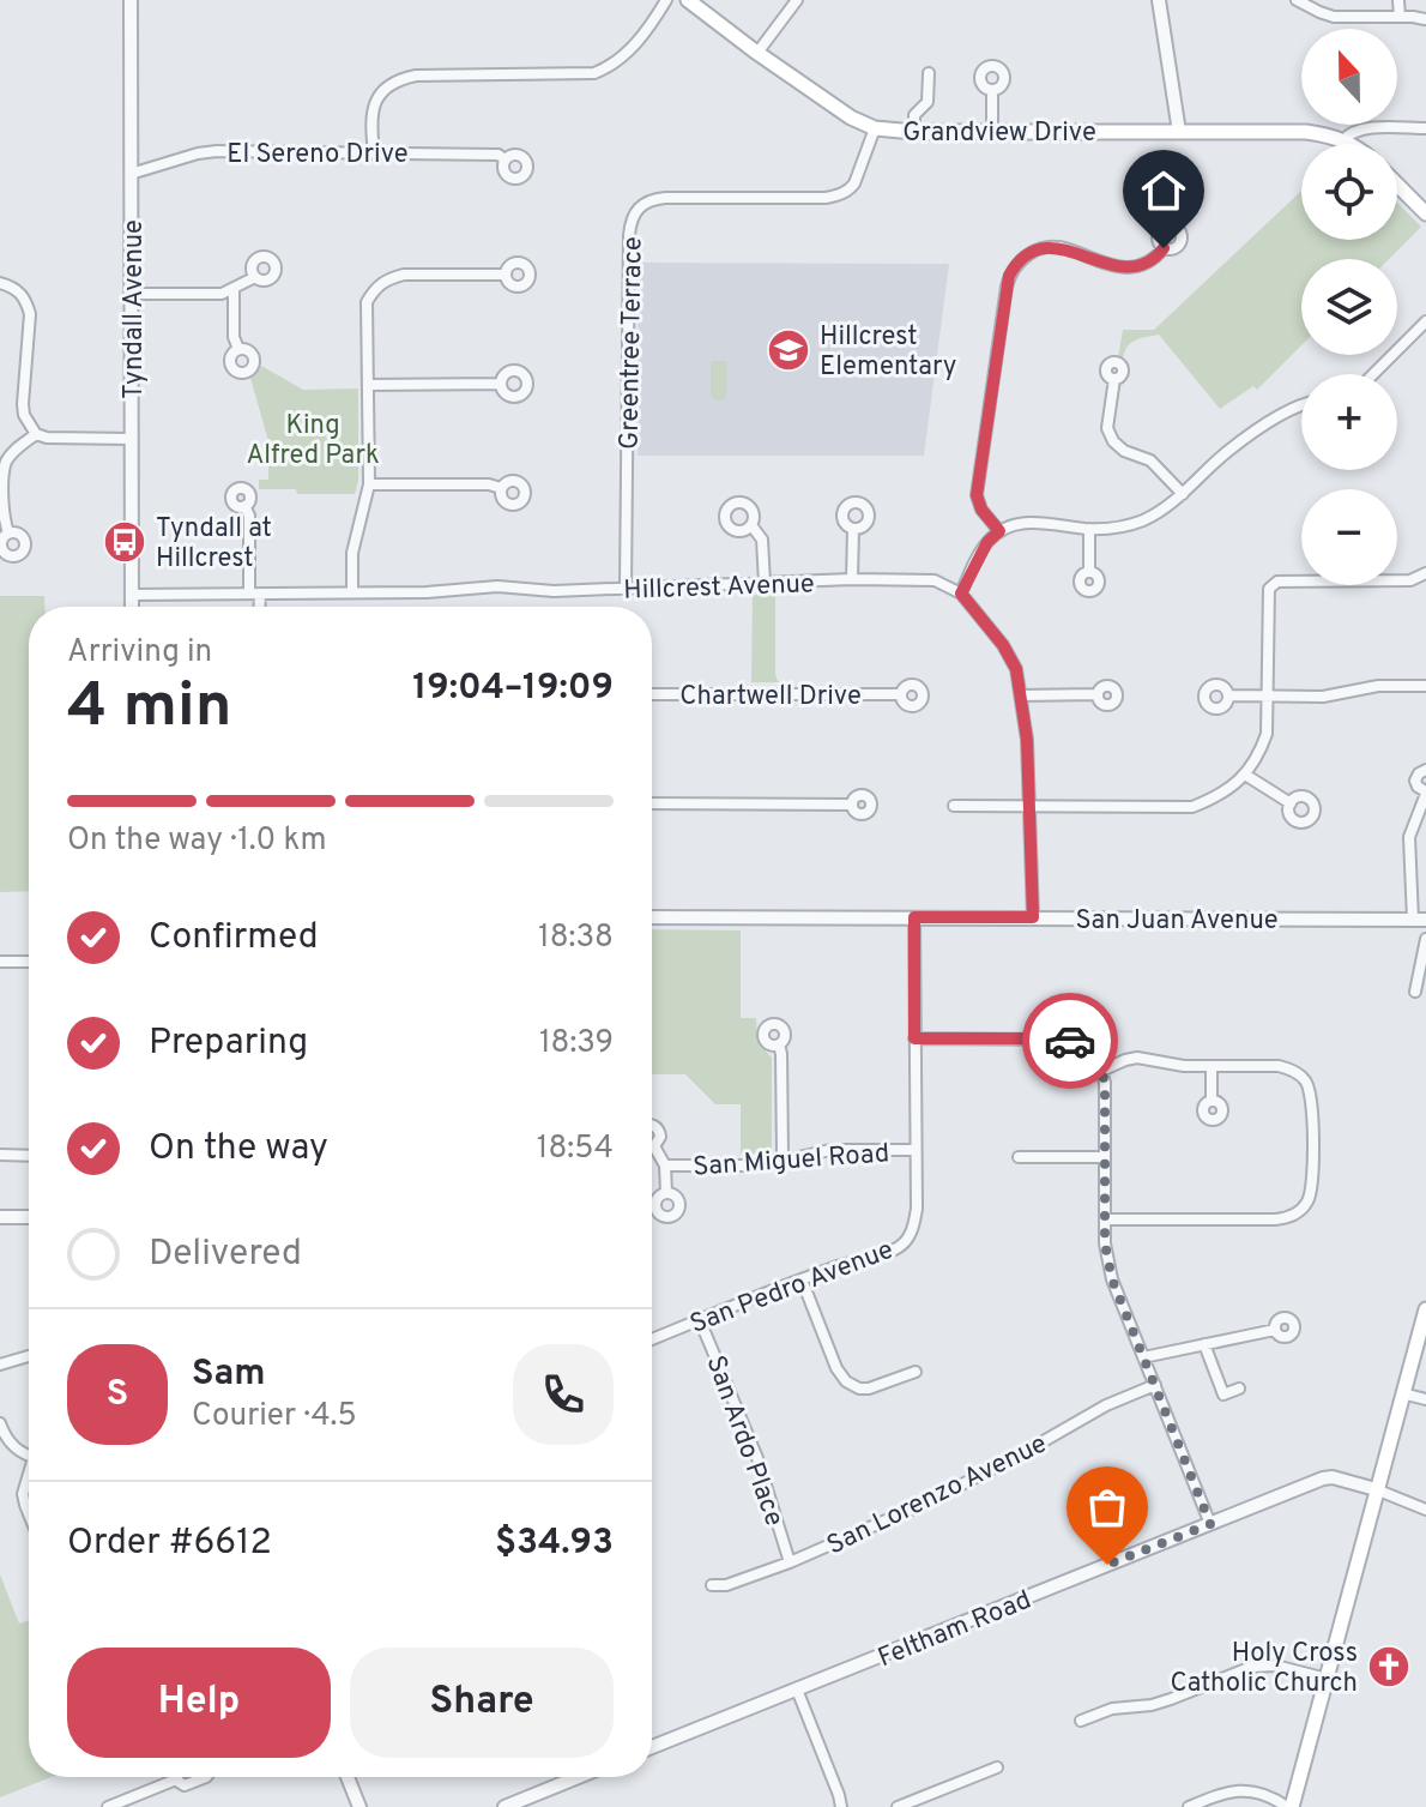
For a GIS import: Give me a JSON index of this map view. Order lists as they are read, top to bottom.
{
  "streets": {
    "main road": ["Grandview Drive"],
    "street": [
      "El Sereno Drive",
      "Tyndall Avenue",
      "Greentree Terrace",
      "Hillcrest Avenue",
      "Chartwell Drive",
      "San Juan Avenue",
      "San Miguel Road",
      "San Pedro Avenue",
      "San Ardo Place",
      "San Lorenzo Avenue",
      "Feltham Road"
    ]
  },
  "crossings": [
    ["Grandview Drive", "Greentree Terrace"],
    ["El Sereno Drive", "Tyndall Avenue"],
    ["Tyndall Avenue", "Hillcrest Avenue"],
    ["Greentree Terrace", "Hillcrest Avenue"],
    ["San Juan Avenue", "San Pedro Avenue"],
    ["San Miguel Road", "San Pedro Avenue"],
    ["San Pedro Avenue", "San Ardo Place"],
    ["San Ardo Place", "San Lorenzo Avenue"]
  ],
  "parks": ["King Alfred Park"],
  "places": {
    "school or university": ["Hillcrest Elementary"],
    "bus stop": ["Tyndall at Hillcrest"],
    "church": ["Holy Cross Catholic Church"]
  },
  "north": "top",
  "page": {
    "map_buttons": ["+", "−"],
    "heading": ["4 min", "Arriving in", "19:04–19:09"],
    "panel": [
      "Sam",
      "Courier · 4.5",
      "Order #6612",
      "$34.93"
    ],
    "bar": "On the way · 1.0 km",
    "list": [
      ["Confirmed", "18:38"],
      ["Preparing", "18:39"],
      ["On the way", "18:54"],
      "Delivered"
    ],
    "round": "S",
    "buttons": ["Help", "Share"]
  }
}
